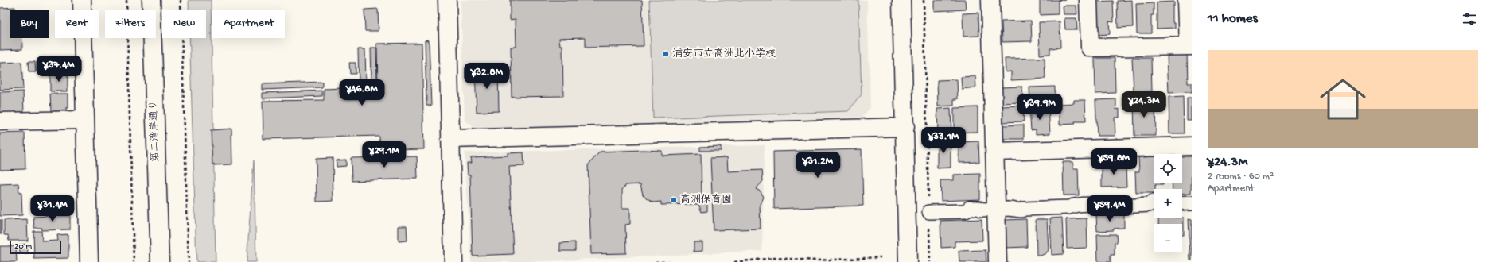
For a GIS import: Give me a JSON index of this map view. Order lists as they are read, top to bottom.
{
  "streets": {
    "street": ["第二湾岸通り"]
  },
  "places": ["浦安市立高洲北小学校", "高洲保育園"],
  "scale_bar": "20 m",
  "page": {
    "heading": "11 homes",
    "chip": [
      "Buy",
      "Rent",
      "Filters",
      "New",
      "Apartment"
    ],
    "list": [
      {
        "name": "¥24.3M",
        "note": "2 rooms · 60 m² · Apartment"
      }
    ],
    "price": [
      "¥37.4M",
      "¥32.8M",
      "¥46.8M",
      "¥24.3M",
      "¥39.9M",
      "¥33.1M",
      "¥29.1M",
      "¥59.8M",
      "¥31.2M",
      "¥31.4M",
      "¥59.4M"
    ],
    "map_buttons": ["+", "−"],
    "scale": "20 m"
  }
}
